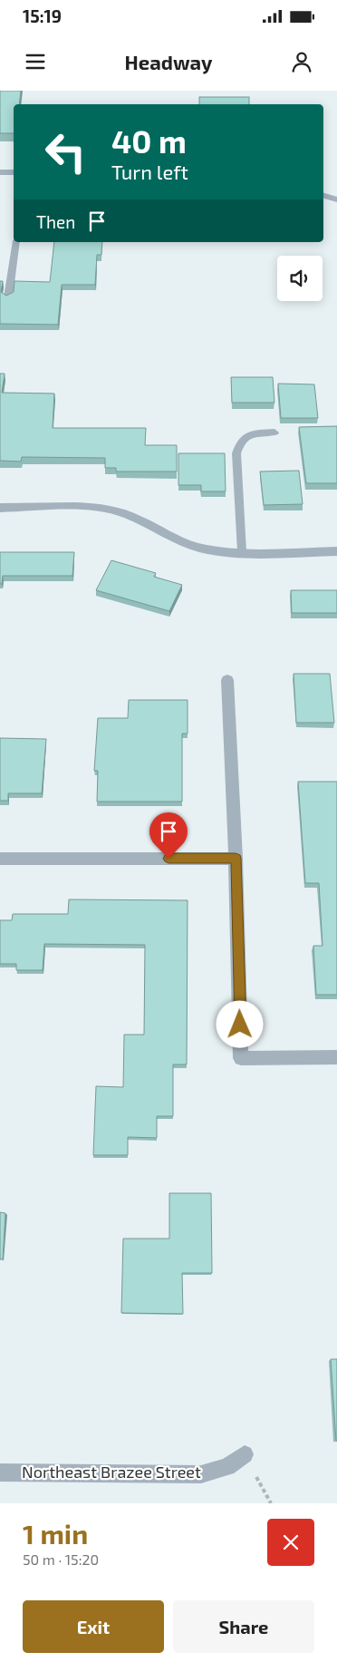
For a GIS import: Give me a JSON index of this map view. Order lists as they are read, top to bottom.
{
  "streets": {
    "street": ["Northeast Brazee Street"]
  },
  "page": {
    "status": "15:19",
    "header": "Headway",
    "turn": ["40 m", "Turn left"],
    "then": "Then",
    "heading": ["1 min", "50 m · 15:20"],
    "buttons": ["Exit", "Share"]
  }
}
